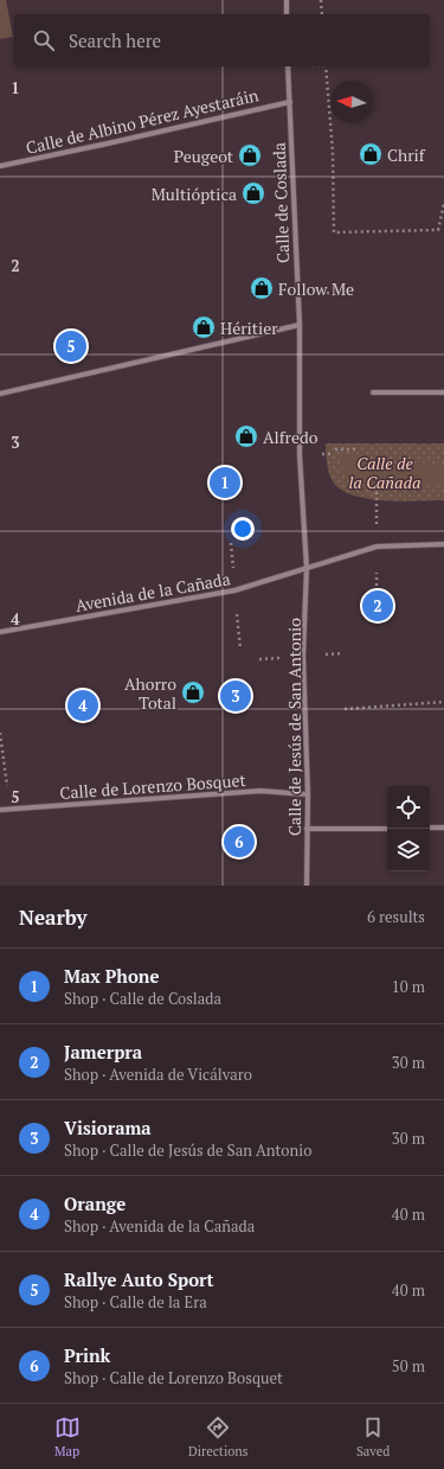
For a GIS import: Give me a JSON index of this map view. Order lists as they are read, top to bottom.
{
  "streets": {
    "street": [
      "Calle de Albino Pérez Ayestaráin",
      "Calle de Coslada",
      "Avenida de la Cañada",
      "Calle de Jesús de San Antonio",
      "Calle de Lorenzo Bosquet"
    ]
  },
  "crossings": [
    ["Calle de Albino Pérez Ayestaráin", "Calle de Coslada"],
    ["Calle de Coslada", "Avenida de la Cañada"],
    ["Calle de Coslada", "Calle de Jesús de San Antonio"],
    ["Avenida de la Cañada", "Calle de Jesús de San Antonio"],
    ["Calle de Jesús de San Antonio", "Calle de Lorenzo Bosquet"]
  ],
  "parks": ["Calle de la Cañada"],
  "places": {
    "shop": [
      "Chrif",
      "Peugeot",
      "Multióptica",
      "Follow Me",
      "Héritier",
      "Alfredo",
      "Ahorro Total"
    ]
  },
  "north": "left",
  "page": {
    "search": "Search here",
    "pins": [
      "5",
      "1",
      "2",
      "3",
      "4",
      "6"
    ],
    "heading": ["Nearby", "6 results"],
    "list": [
      {
        "mark": "1",
        "name": "Max Phone",
        "note": "Shop · Calle de Coslada",
        "value": "10 m"
      },
      {
        "mark": "2",
        "name": "Jamerpra",
        "note": "Shop · Avenida de Vicálvaro",
        "value": "30 m"
      },
      {
        "mark": "3",
        "name": "Visiorama",
        "note": "Shop · Calle de Jesús de San Antonio",
        "value": "30 m"
      },
      {
        "mark": "4",
        "name": "Orange",
        "note": "Shop · Avenida de la Cañada",
        "value": "40 m"
      },
      {
        "mark": "5",
        "name": "Rallye Auto Sport",
        "note": "Shop · Calle de la Era",
        "value": "40 m"
      },
      {
        "mark": "6",
        "name": "Prink",
        "note": "Shop · Calle de Lorenzo Bosquet",
        "value": "50 m"
      }
    ],
    "nav": ["Map", "Directions", "Saved"]
  },
  "grid": {
    "rows": [
      "1",
      "2",
      "3",
      "4",
      "5"
    ]
  }
}
